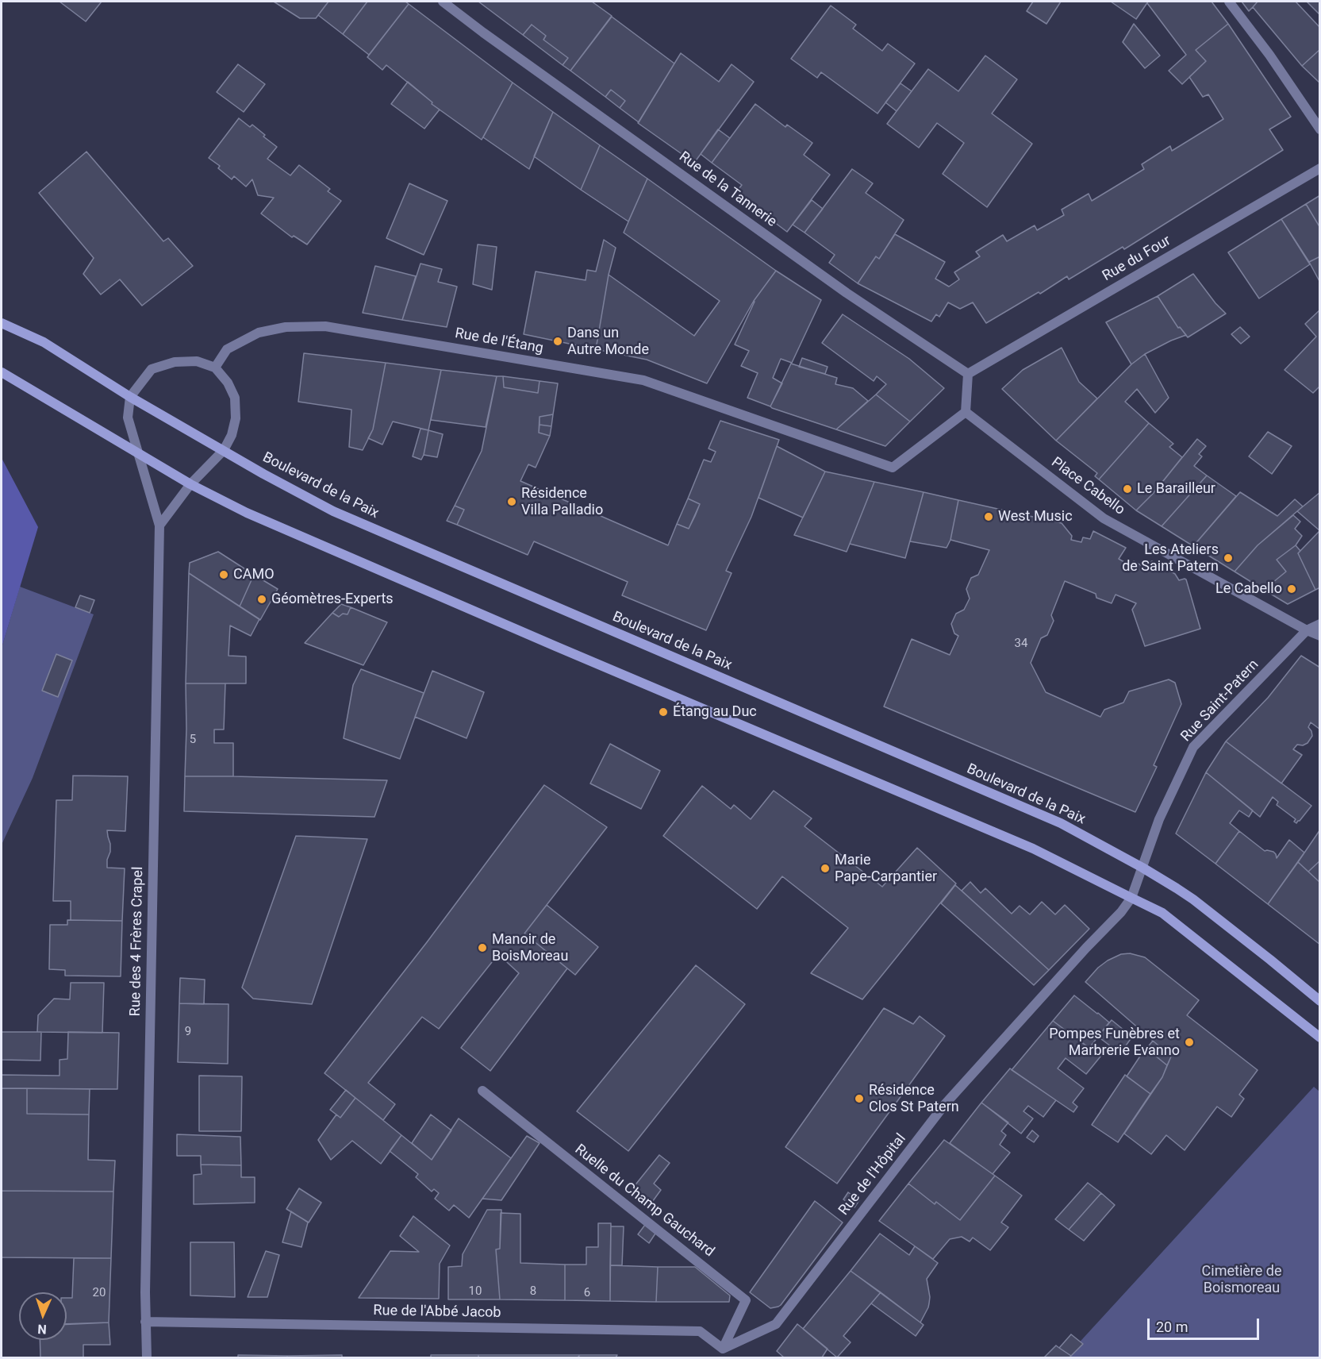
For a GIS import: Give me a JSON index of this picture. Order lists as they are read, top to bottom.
{
  "streets": {
    "main road": ["Boulevard de la Paix"],
    "street": [
      "Rue de la Tannerie",
      "Rue du Four",
      "Rue de l'Étang",
      "Place Cabello",
      "Rue Saint-Patern",
      "Rue des 4 Frères Crapel",
      "Rue de l'Hôpital",
      "Ruelle du Champ Gauchard",
      "Rue de l'Abbé Jacob"
    ]
  },
  "crossings": [
    ["Rue de la Tannerie", "Rue du Four"],
    ["Rue de l'Étang", "Place Cabello"],
    ["Boulevard de la Paix", "Rue Saint-Patern"],
    ["Place Cabello", "Rue Saint-Patern"],
    ["Rue Saint-Patern", "Rue de l'Hôpital"],
    ["Rue des 4 Frères Crapel", "Rue de l'Abbé Jacob"],
    ["Rue de l'Hôpital", "Ruelle du Champ Gauchard"],
    ["Rue de l'Hôpital", "Rue de l'Abbé Jacob"],
    ["Ruelle du Champ Gauchard", "Rue de l'Abbé Jacob"]
  ],
  "parks": ["Cimetière de Boismoreau"],
  "places": [
    "Dans un Autre Monde",
    "Le Barailleur",
    "Résidence Villa Palladio",
    "West Music",
    "Les Ateliers de Saint Patern",
    "CAMO",
    "Le Cabello",
    "Géomètres-Experts",
    "Étang au Duc",
    "Marie Pape-Carpantier",
    "Manoir de BoisMoreau",
    "Pompes Funèbres et Marbrerie Evanno",
    "Résidence Clos St Patern"
  ],
  "house_numbers": [
    "34",
    "5",
    "9",
    "10",
    "8",
    "20",
    "6"
  ],
  "scale_bar": "20 m",
  "north": "bottom"
}
